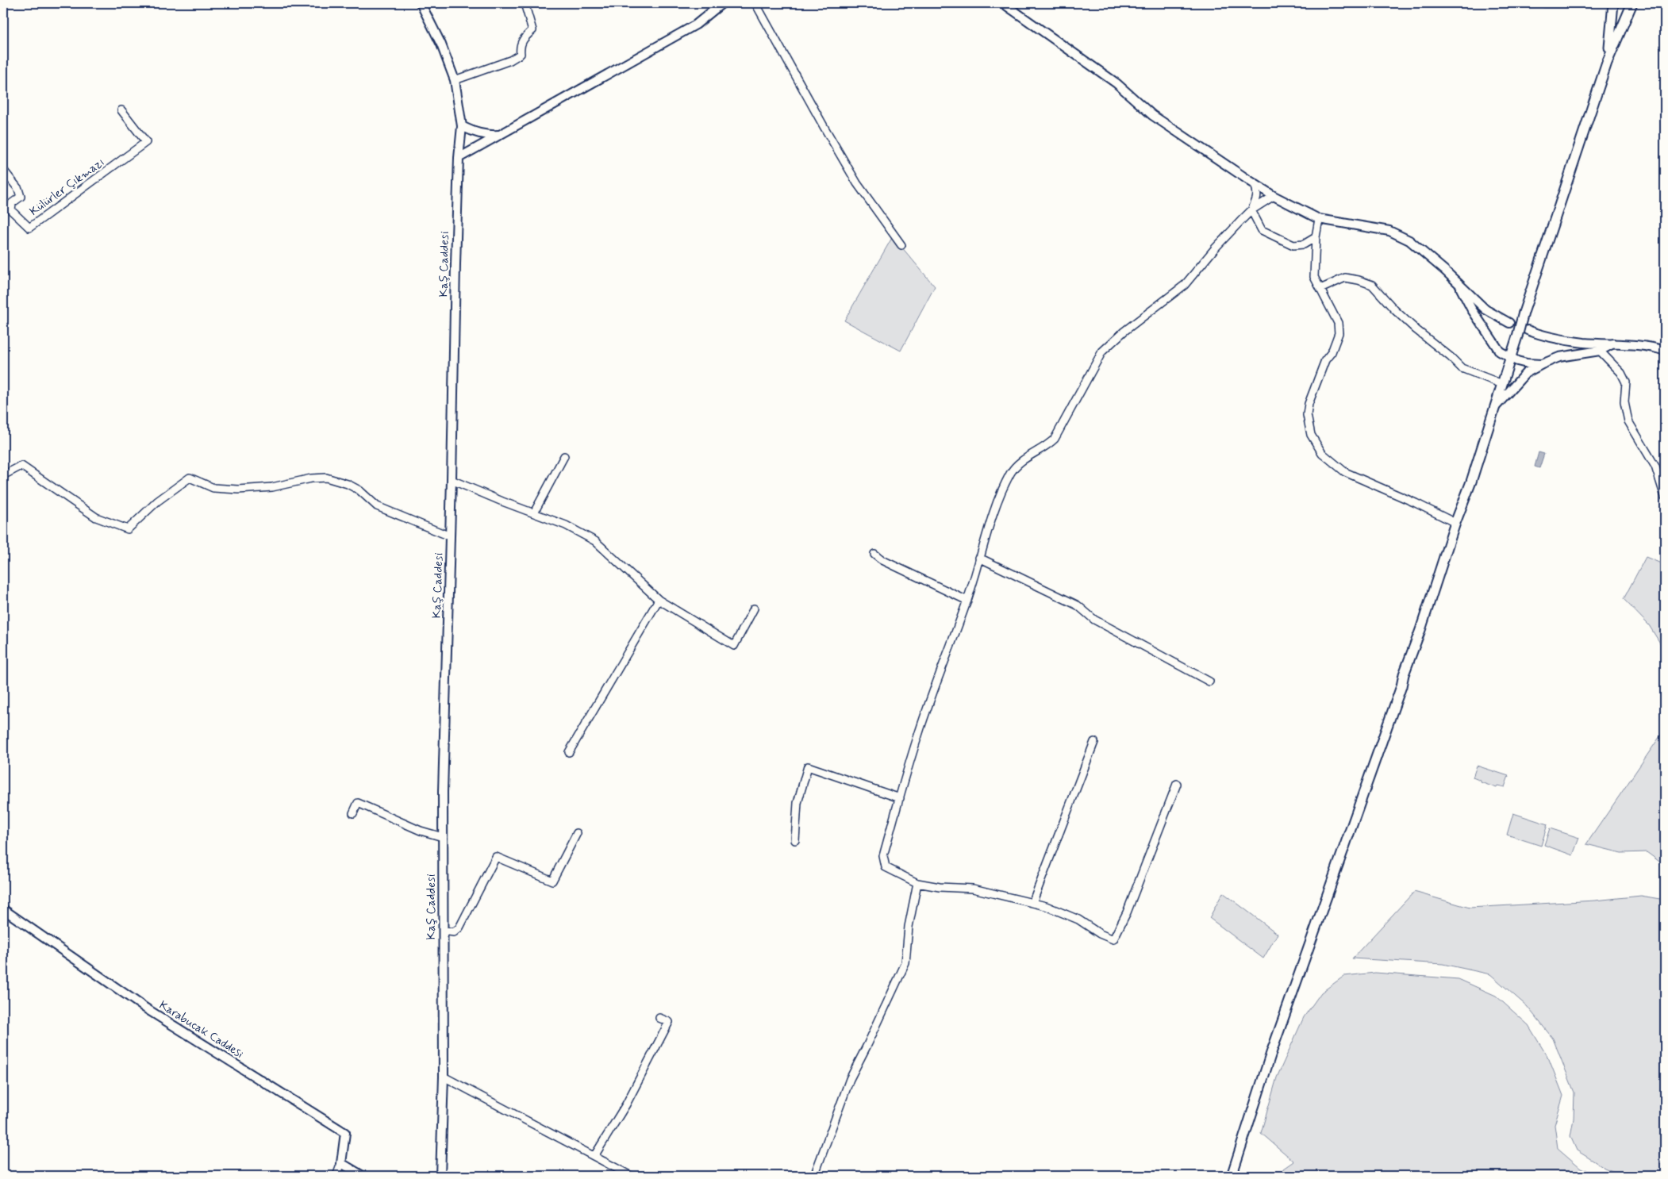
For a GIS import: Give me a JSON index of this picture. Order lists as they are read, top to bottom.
{
  "streets": {
    "street": ["Külürler Çıkmazı", "Kaş Caddesi", "Karabucak Caddesi"]
  }
}
